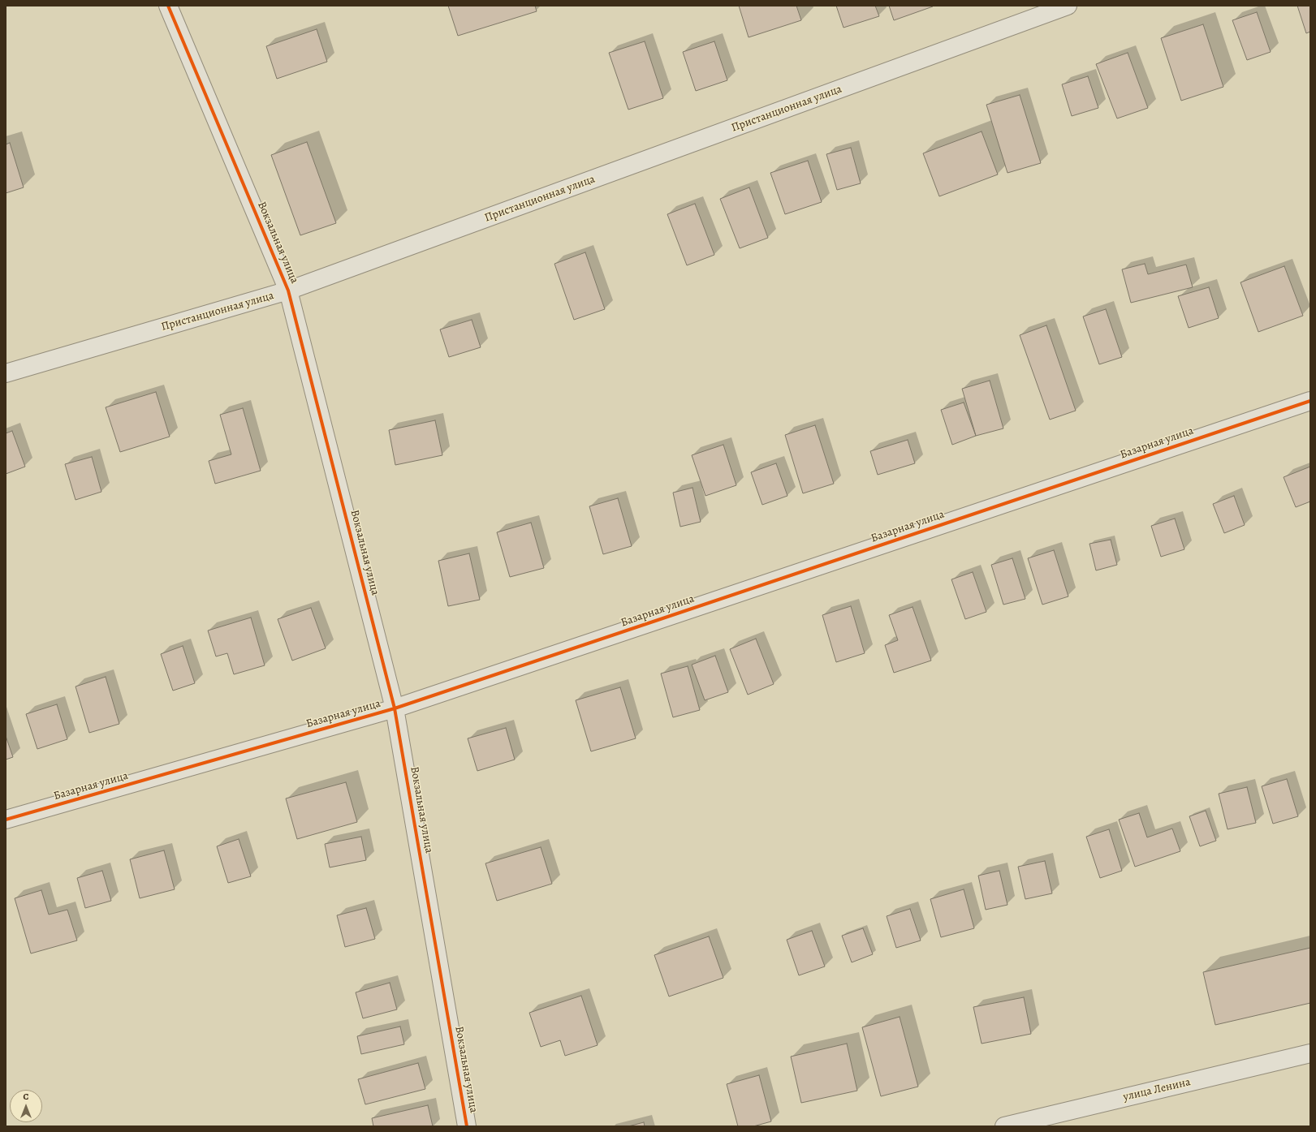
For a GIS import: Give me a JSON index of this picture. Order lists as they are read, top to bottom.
{
  "streets": {
    "street": [
      "Пристанционная улица",
      "Вокзальная улица",
      "Базарная улица",
      "улица Ленина"
    ]
  },
  "crossings": [
    ["Пристанционная улица", "Вокзальная улица"],
    ["Вокзальная улица", "Базарная улица"]
  ],
  "north": "top"
}
